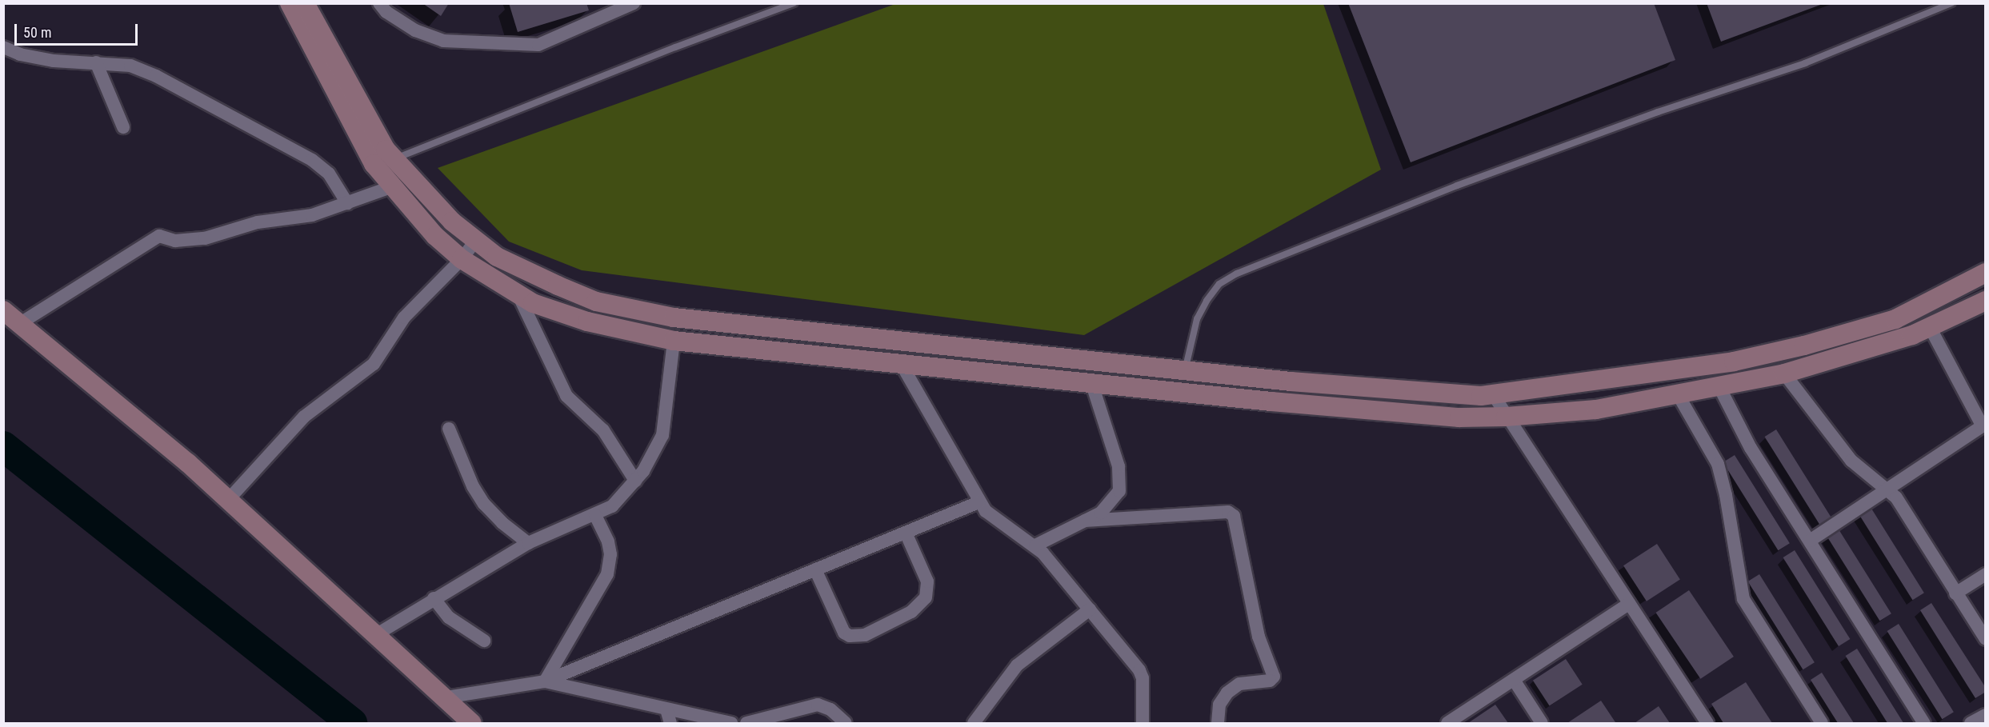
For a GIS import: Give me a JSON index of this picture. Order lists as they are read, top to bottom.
{
  "scale_bar": "50 m"
}
